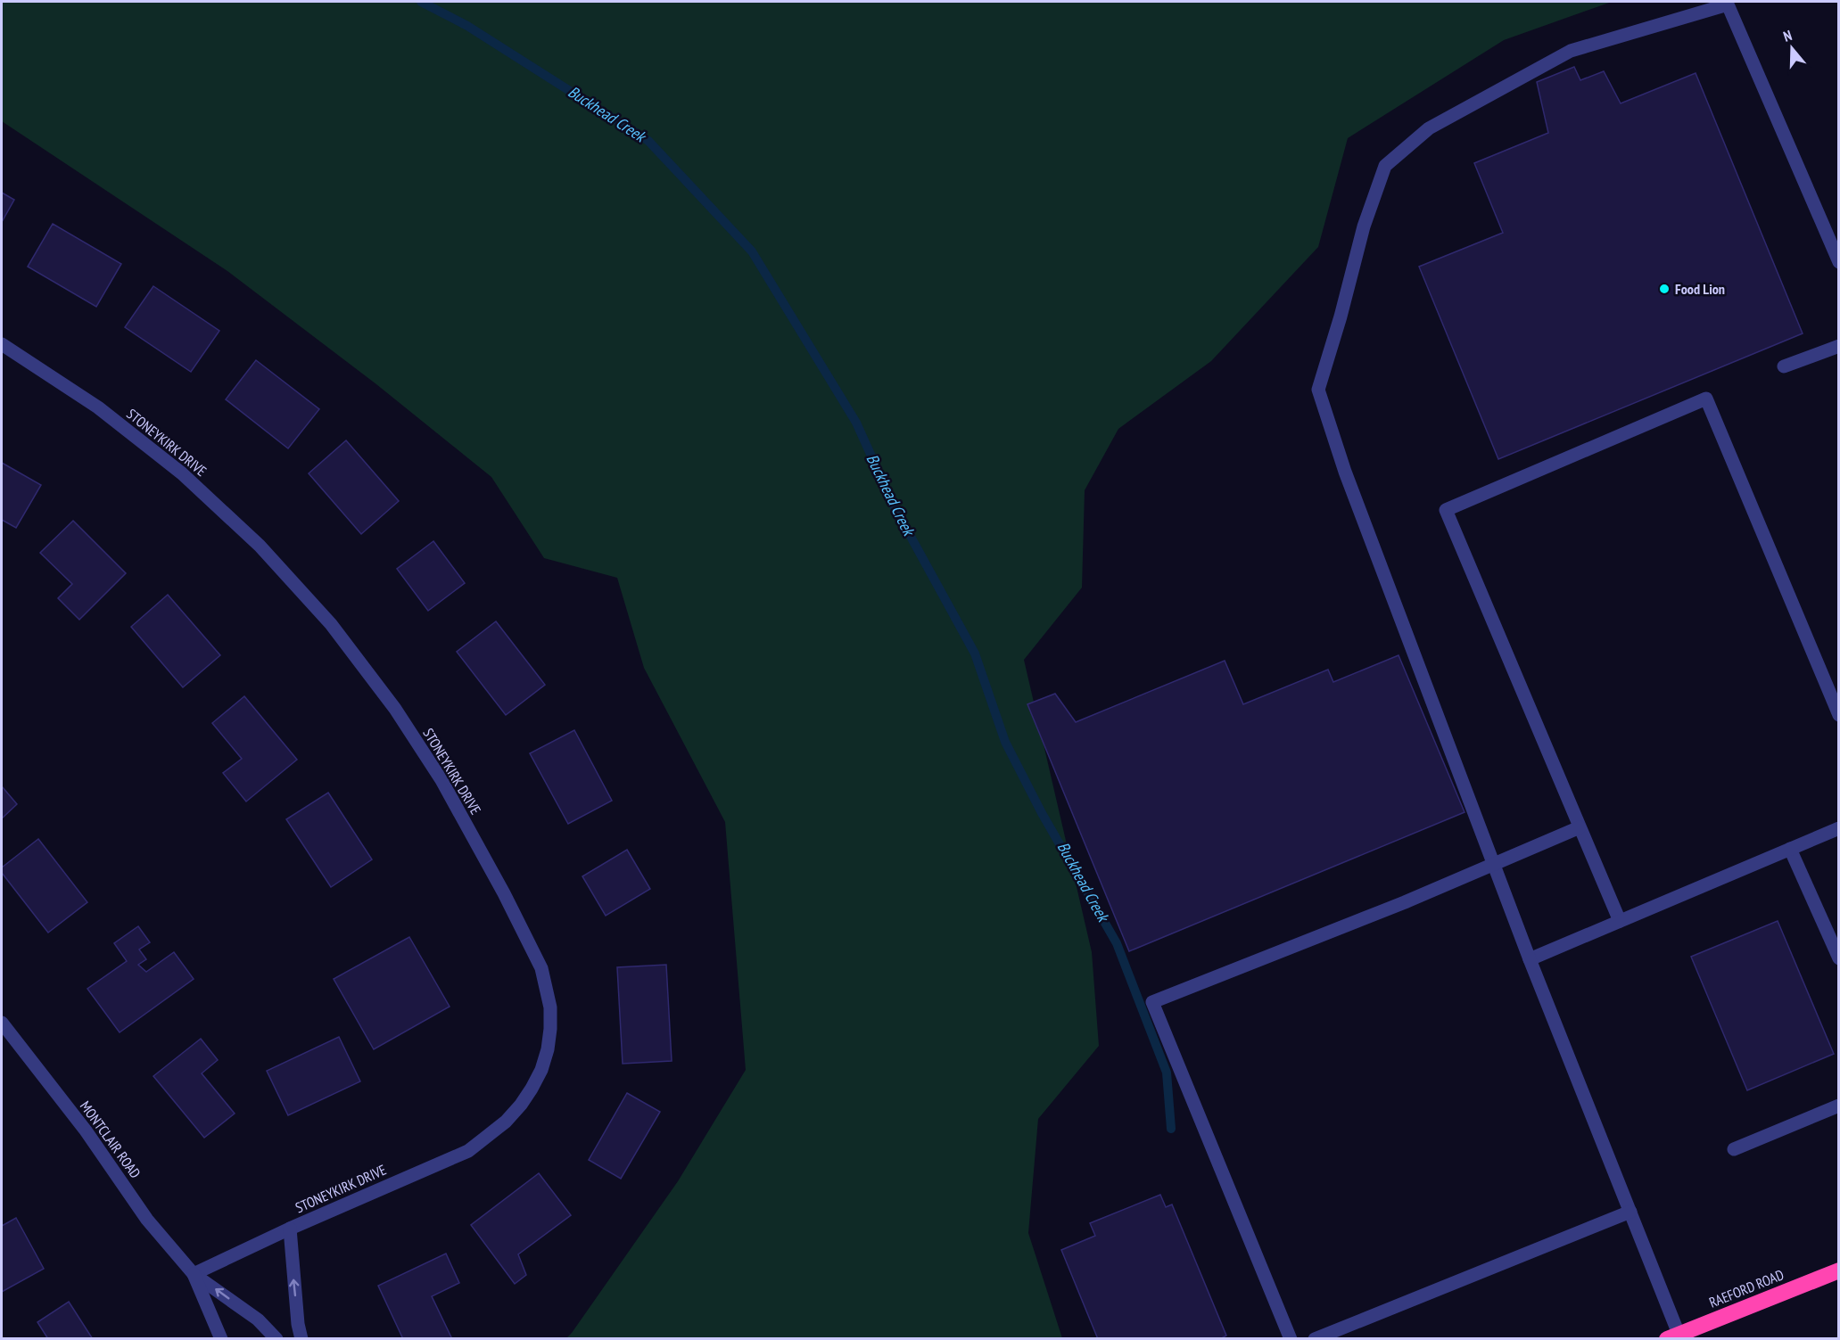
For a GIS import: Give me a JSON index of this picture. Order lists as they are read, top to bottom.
{
  "streets": {
    "highway": ["RAEFORD ROAD"],
    "street": ["STONEYKIRK DRIVE", "MONTCLAIR ROAD"]
  },
  "crossings": [
    ["STONEYKIRK DRIVE", "MONTCLAIR ROAD"]
  ],
  "water": ["Buckhead Creek"],
  "places": ["Food Lion"],
  "north": "top"
}
